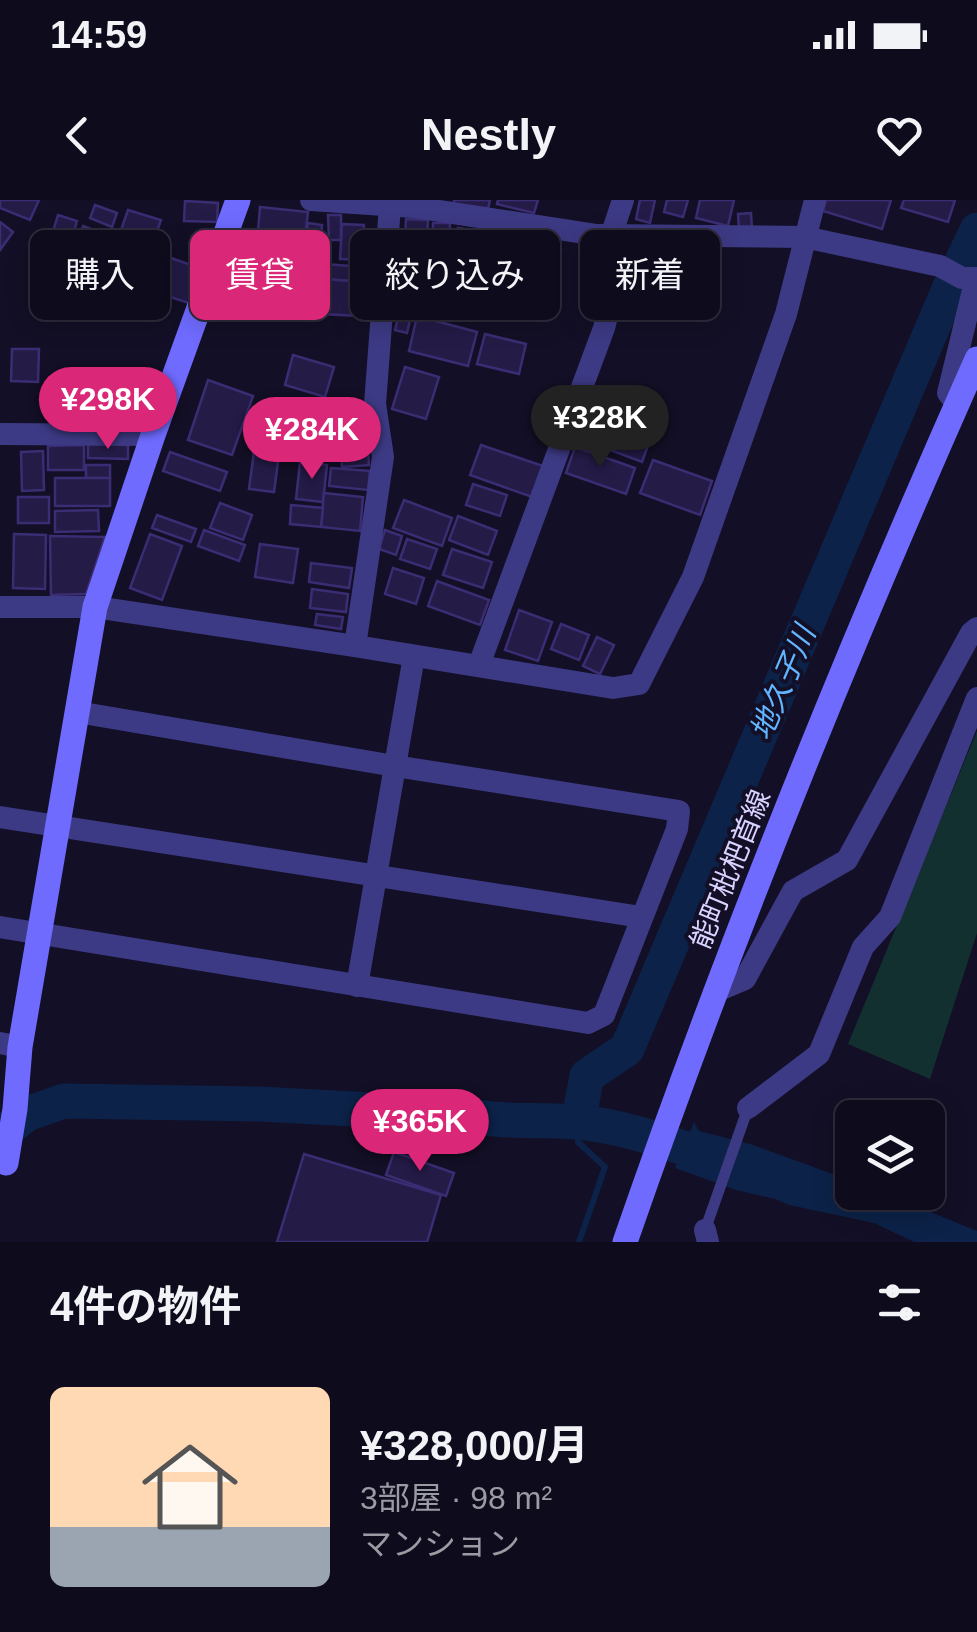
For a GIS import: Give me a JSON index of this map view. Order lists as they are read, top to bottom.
{
  "streets": {
    "street": ["能町枇杷首線"]
  },
  "water": ["地久子川"],
  "page": {
    "status": "14:59",
    "header": "Nestly",
    "chip": [
      "購入",
      "賃貸",
      "絞り込み",
      "新着"
    ],
    "price": [
      "¥298K",
      "¥328K",
      "¥284K",
      "¥365K"
    ],
    "heading": "4件の物件",
    "list": [
      {
        "name": "¥328,000/月",
        "note": "3部屋 · 98 m² · マンション"
      }
    ]
  }
}
